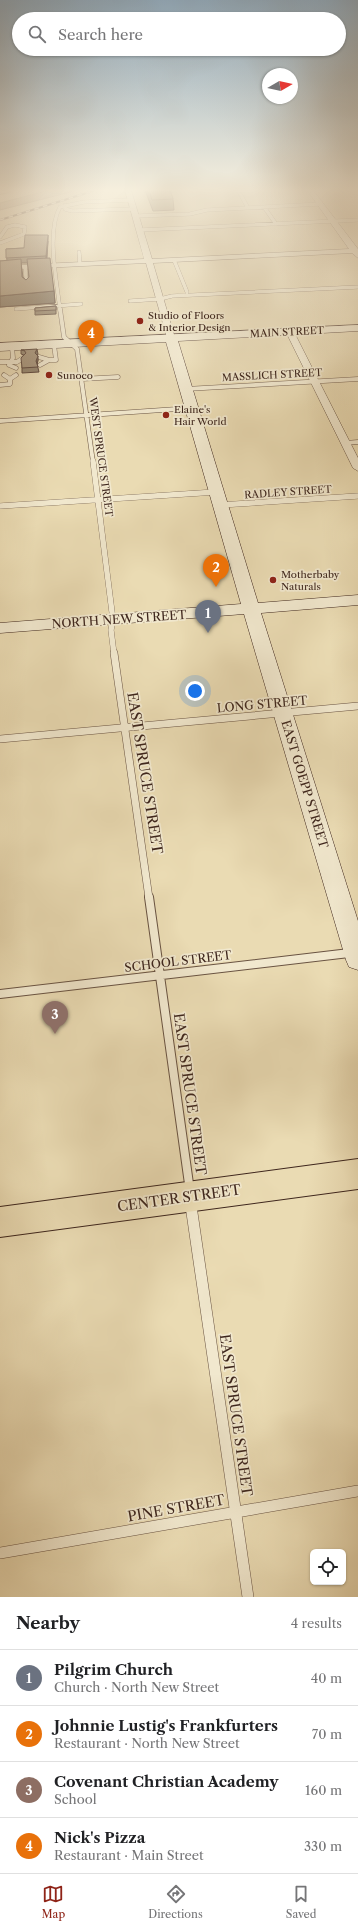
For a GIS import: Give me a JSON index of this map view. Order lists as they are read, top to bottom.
{
  "streets": {
    "main road": ["CENTER STREET"],
    "street": ["MAIN STREET", "NORTH NEW STREET", "EAST GOEPP STREET"],
    "lane": [
      "MASSLICH STREET",
      "WEST SPRUCE STREET",
      "RADLEY STREET",
      "LONG STREET",
      "EAST SPRUCE STREET",
      "SCHOOL STREET",
      "PINE STREET"
    ]
  },
  "crossings": [
    ["MAIN STREET", "WEST SPRUCE STREET"],
    ["MAIN STREET", "EAST GOEPP STREET"],
    ["MASSLICH STREET", "EAST GOEPP STREET"],
    ["WEST SPRUCE STREET", "RADLEY STREET"],
    ["WEST SPRUCE STREET", "NORTH NEW STREET"],
    ["WEST SPRUCE STREET", "EAST SPRUCE STREET"],
    ["RADLEY STREET", "EAST GOEPP STREET"],
    ["NORTH NEW STREET", "EAST SPRUCE STREET"],
    ["NORTH NEW STREET", "EAST GOEPP STREET"],
    ["LONG STREET", "EAST SPRUCE STREET"],
    ["LONG STREET", "EAST GOEPP STREET"],
    ["EAST SPRUCE STREET", "SCHOOL STREET"],
    ["EAST SPRUCE STREET", "CENTER STREET"],
    ["EAST SPRUCE STREET", "PINE STREET"],
    ["EAST GOEPP STREET", "SCHOOL STREET"]
  ],
  "places": [
    "Studio of Floors & Interior Design",
    "Sunoco",
    "Elaine's Hair World",
    "Motherbaby Naturals"
  ],
  "north": "right",
  "page": {
    "search": "Search here",
    "pins": [
      "4",
      "2",
      "1",
      "3"
    ],
    "heading": ["Nearby", "4 results"],
    "list": [
      {
        "mark": "1",
        "name": "Pilgrim Church",
        "note": "Church · North New Street",
        "value": "40 m"
      },
      {
        "mark": "2",
        "name": "Johnnie Lustig's Frankfurters",
        "note": "Restaurant · North New Street",
        "value": "70 m"
      },
      {
        "mark": "3",
        "name": "Covenant Christian Academy",
        "note": "School",
        "value": "160 m"
      },
      {
        "mark": "4",
        "name": "Nick's Pizza",
        "note": "Restaurant · Main Street",
        "value": "330 m"
      }
    ],
    "nav": ["Map", "Directions", "Saved"]
  }
}
